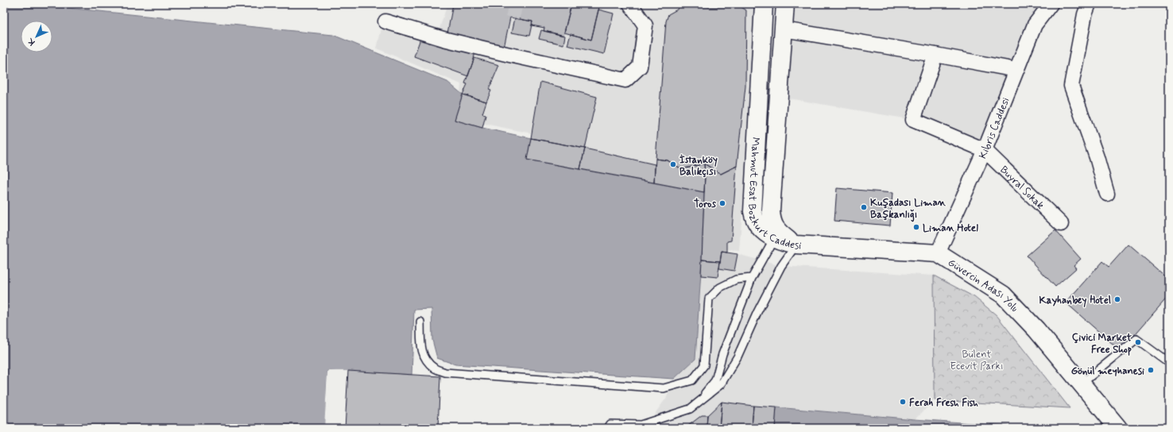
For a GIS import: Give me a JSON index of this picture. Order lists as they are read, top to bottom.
{
  "streets": {
    "main road": ["Mahmut Esat Bozkurt Caddesi", "Güvercin Adası Yolu"],
    "street": ["Kibris Caddesi", "Buyral Sokak"]
  },
  "crossings": [
    ["Kibris Caddesi", "Buyral Sokak"],
    ["Kibris Caddesi", "Güvercin Adası Yolu"],
    ["Mahmut Esat Bozkurt Caddesi", "Güvercin Adası Yolu"]
  ],
  "parks": ["Bülent Ecevit Parkı"],
  "places": [
    "İstanköy Balıkçısı",
    "Toros",
    "Kuşadası Liman Başkanlığı",
    "Liman Hotel",
    "Kayhanbey Hotel",
    "Çivici Market Free Shop",
    "Gönül meyhanesi",
    "Ferah Fresh Fish"
  ],
  "north": "bottom left"
}
